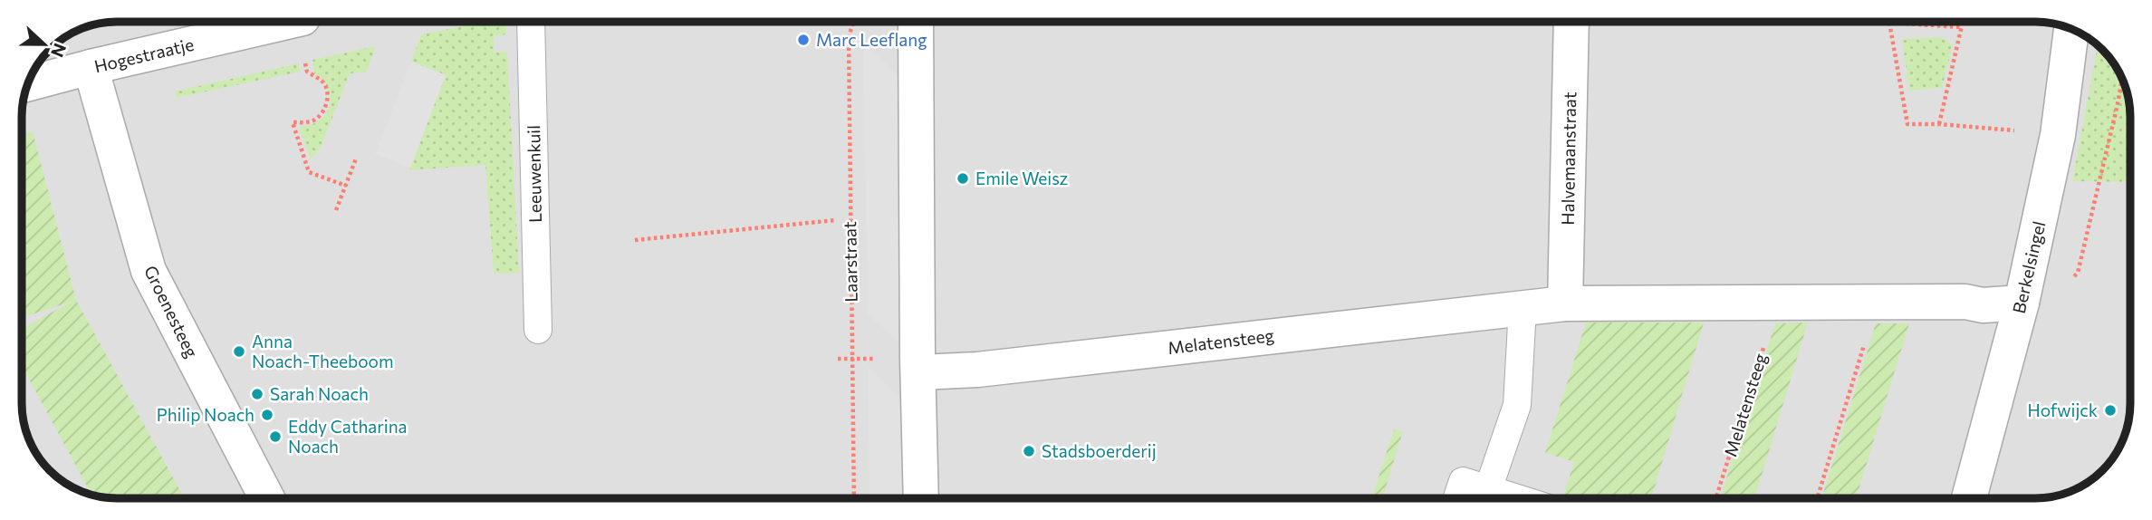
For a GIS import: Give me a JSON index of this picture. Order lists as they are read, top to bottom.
{
  "streets": {
    "street": [
      "Hogestraatje",
      "Halvemaanstraat",
      "Berkelsingel",
      "Groenesteeg",
      "Melatensteeg"
    ],
    "lane": ["Leeuwenkuil"],
    "path": ["Laarstraat"]
  },
  "crossings": [
    ["Hogestraatje", "Groenesteeg"],
    ["Halvemaanstraat", "Melatensteeg"],
    ["Berkelsingel", "Melatensteeg"]
  ],
  "places": [
    "Marc Leeflang",
    "Emile Weisz",
    "Anna Noach-Theeboom",
    "Sarah Noach",
    "Hofwijck",
    "Philip Noach",
    "Eddy Catharina Noach",
    "Stadsboerderij"
  ],
  "north": "right"
}
